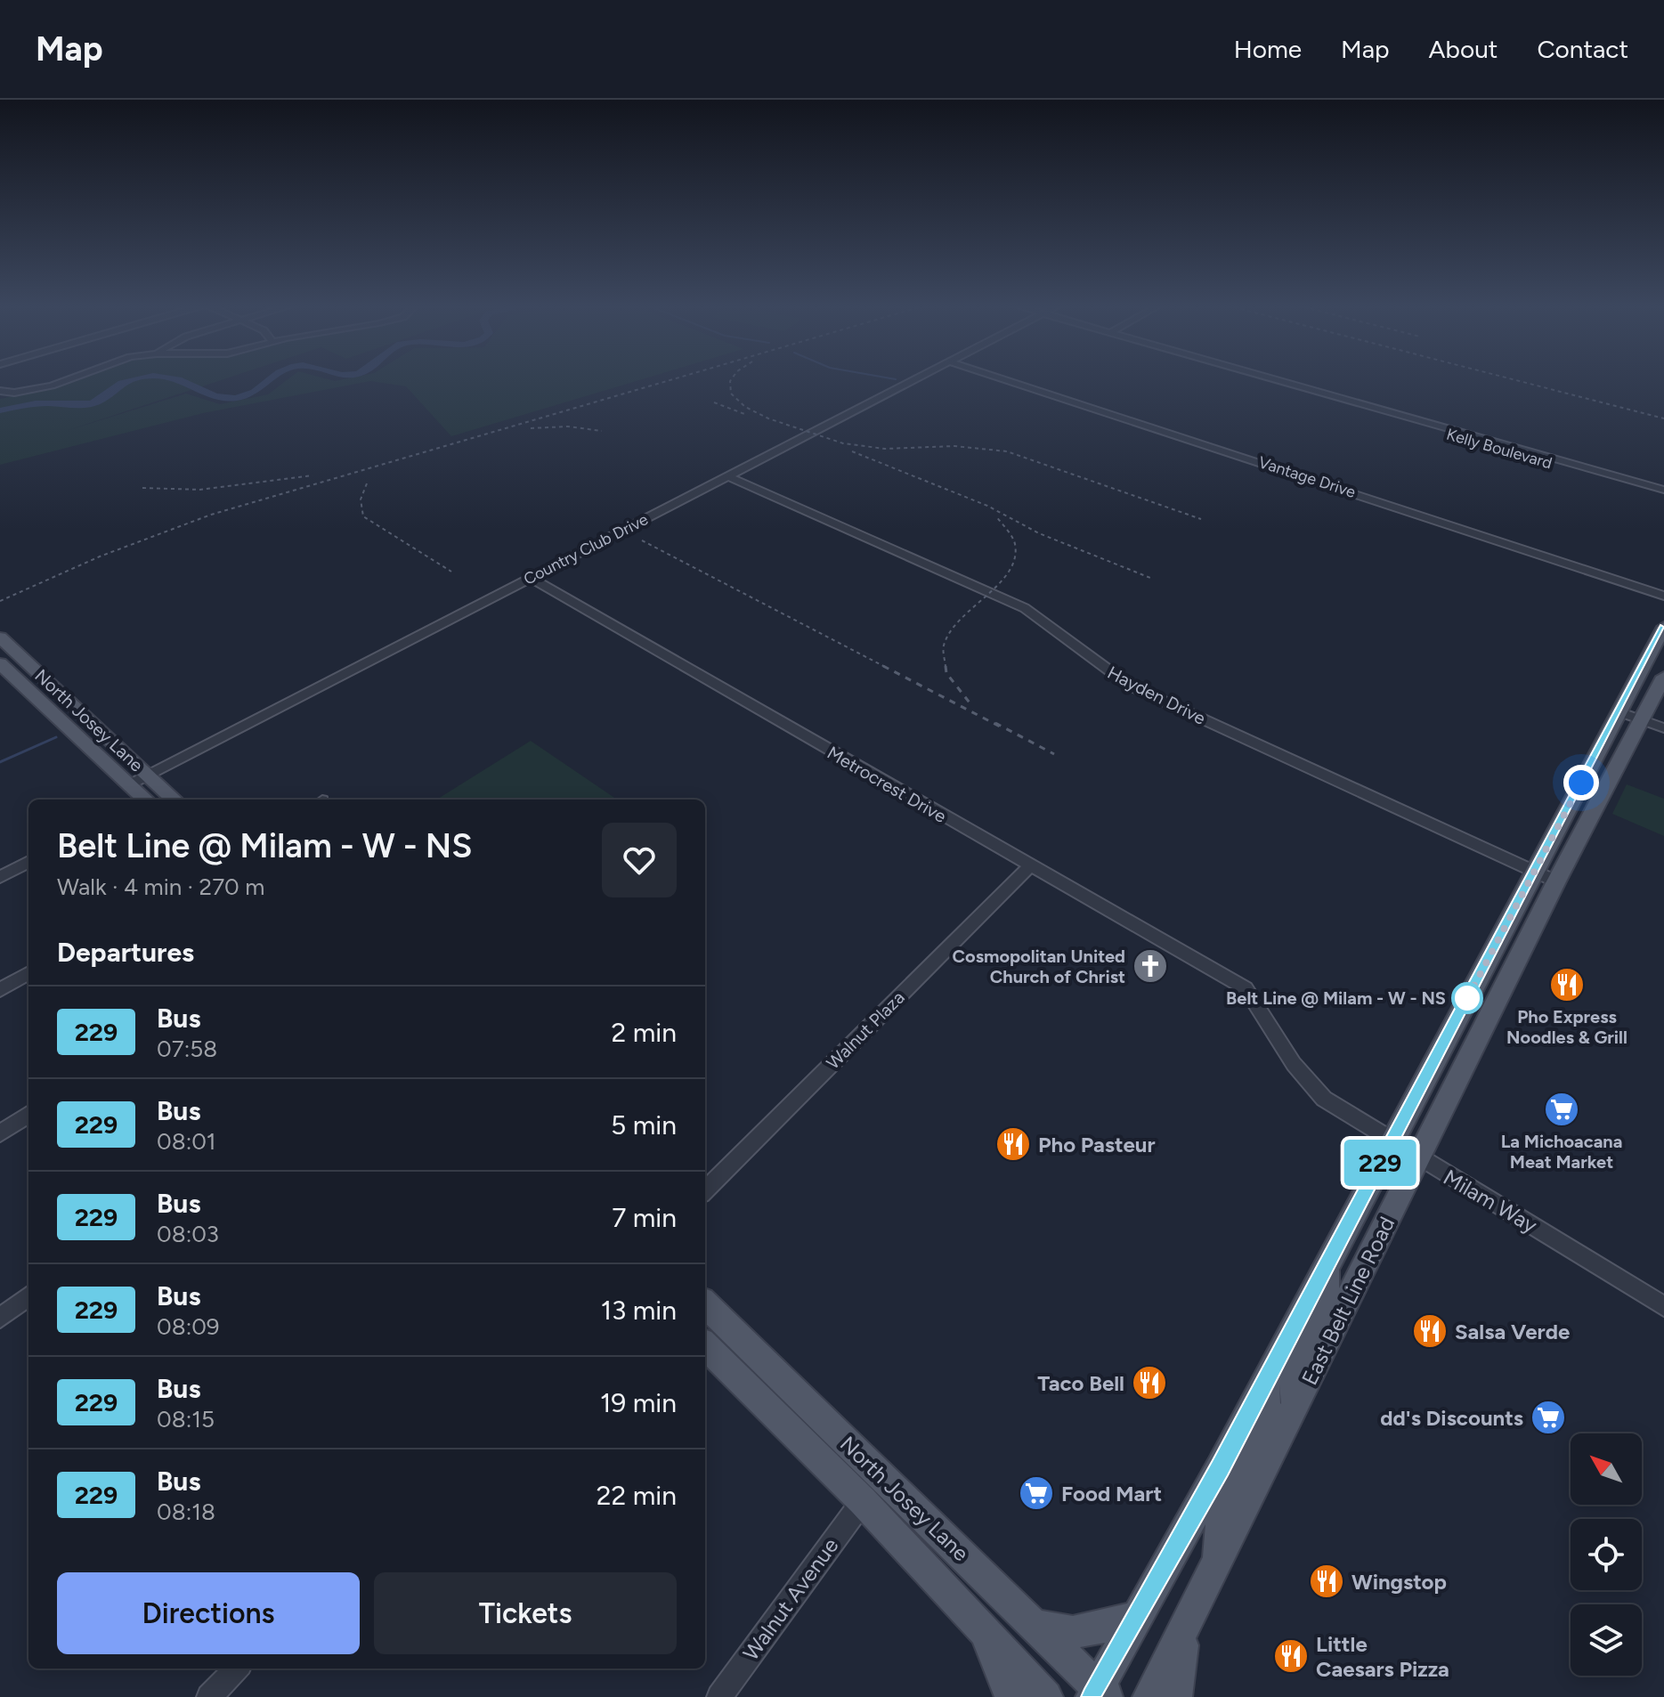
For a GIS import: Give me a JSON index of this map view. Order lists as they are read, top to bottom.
{
  "streets": {
    "main road": ["North Josey Lane", "East Belt Line Road"],
    "street": [
      "Kelly Boulevard",
      "Vantage Drive",
      "Country Club Drive",
      "Hayden Drive",
      "Metrocrest Drive",
      "Walnut Plaza",
      "Milam Way",
      "Walnut Avenue"
    ]
  },
  "crossings": [
    ["Country Club Drive", "Hayden Drive"],
    ["Country Club Drive", "North Josey Lane"],
    ["Country Club Drive", "Metrocrest Drive"],
    ["Hayden Drive", "East Belt Line Road"],
    ["North Josey Lane", "East Belt Line Road"],
    ["North Josey Lane", "Walnut Avenue"],
    ["Metrocrest Drive", "Walnut Plaza"],
    ["Metrocrest Drive", "Milam Way"],
    ["Milam Way", "East Belt Line Road"]
  ],
  "places": {
    "church": ["Cosmopolitan United Church of Christ"],
    "restaurant": [
      "Pho Express Noodles & Grill",
      "Pho Pasteur",
      "Salsa Verde",
      "Taco Bell",
      "Wingstop",
      "Little Caesars Pizza"
    ],
    "other": ["Belt Line @ Milam - W - NS"],
    "supermarket": ["La Michoacana Meat Market", "dd's Discounts", "Food Mart"]
  },
  "lines": ["bus line 229"],
  "north": "top left",
  "page": {
    "header": "Map",
    "nav": [
      "Home",
      "Map",
      "About",
      "Contact"
    ],
    "on_map": "229",
    "heading": [
      ["Belt Line @ Milam - W - NS", "Walk · 4 min · 270 m"],
      "Departures"
    ],
    "list": [
      {
        "mark": "229",
        "name": "Bus",
        "note": "07:58",
        "value": "2 min"
      },
      {
        "mark": "229",
        "name": "Bus",
        "note": "08:01",
        "value": "5 min"
      },
      {
        "mark": "229",
        "name": "Bus",
        "note": "08:03",
        "value": "7 min"
      },
      {
        "mark": "229",
        "name": "Bus",
        "note": "08:09",
        "value": "13 min"
      },
      {
        "mark": "229",
        "name": "Bus",
        "note": "08:15",
        "value": "19 min"
      },
      {
        "mark": "229",
        "name": "Bus",
        "note": "08:18",
        "value": "22 min"
      }
    ],
    "buttons": ["Directions", "Tickets"]
  }
}
